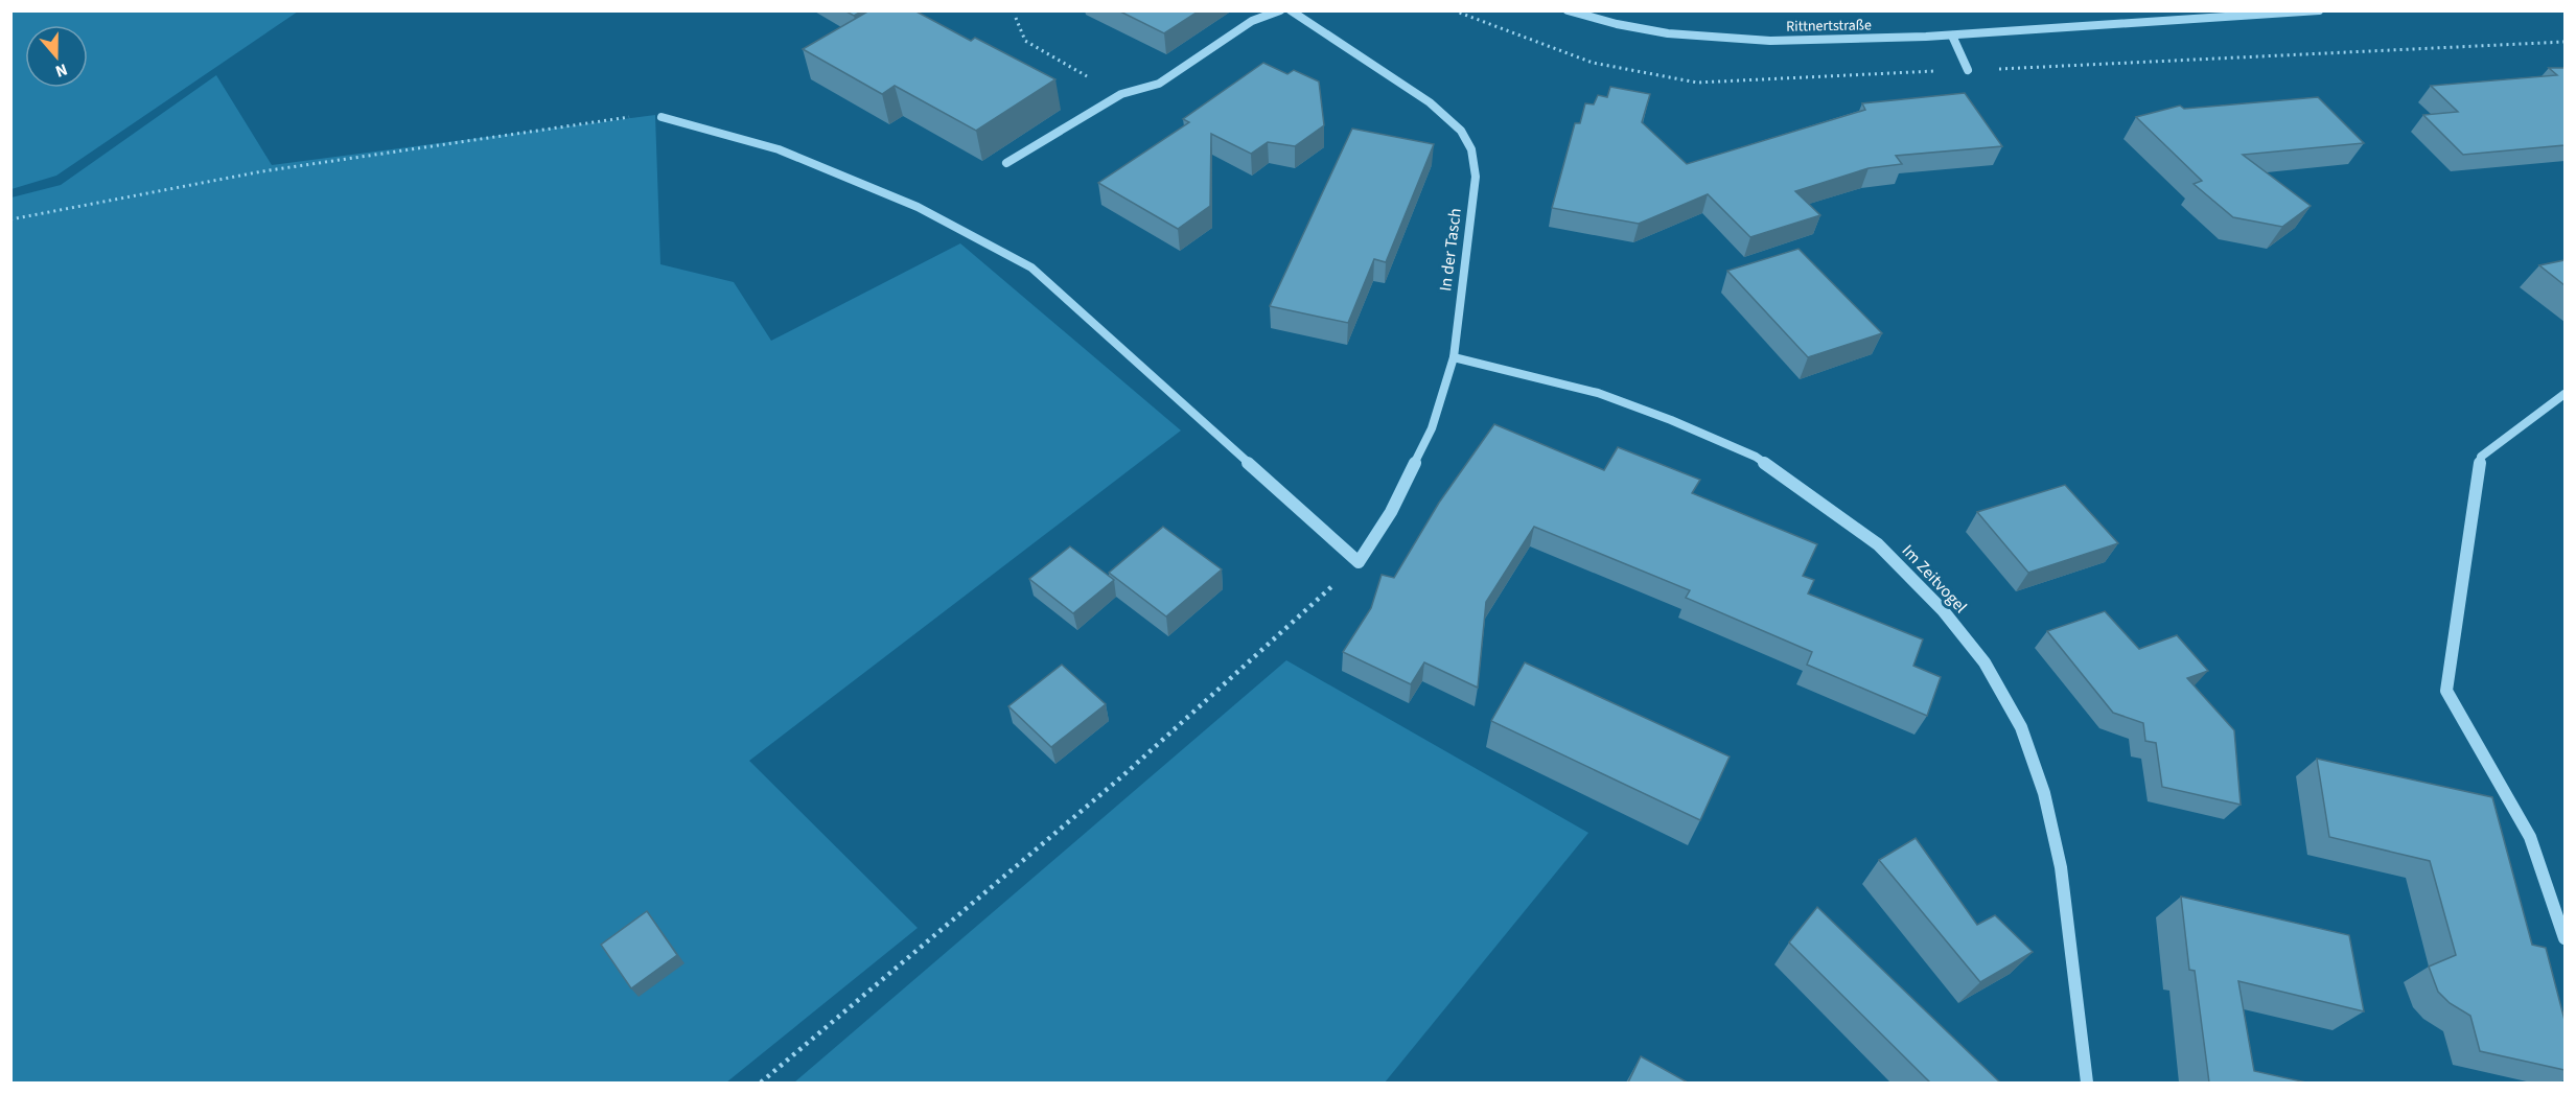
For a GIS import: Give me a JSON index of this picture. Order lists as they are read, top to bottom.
{
  "streets": {
    "street": ["Rittnertstraße", "In der Tasch", "Im Zeitvogel"]
  },
  "crossings": [
    ["In der Tasch", "Im Zeitvogel"]
  ],
  "north": "bottom"
}
